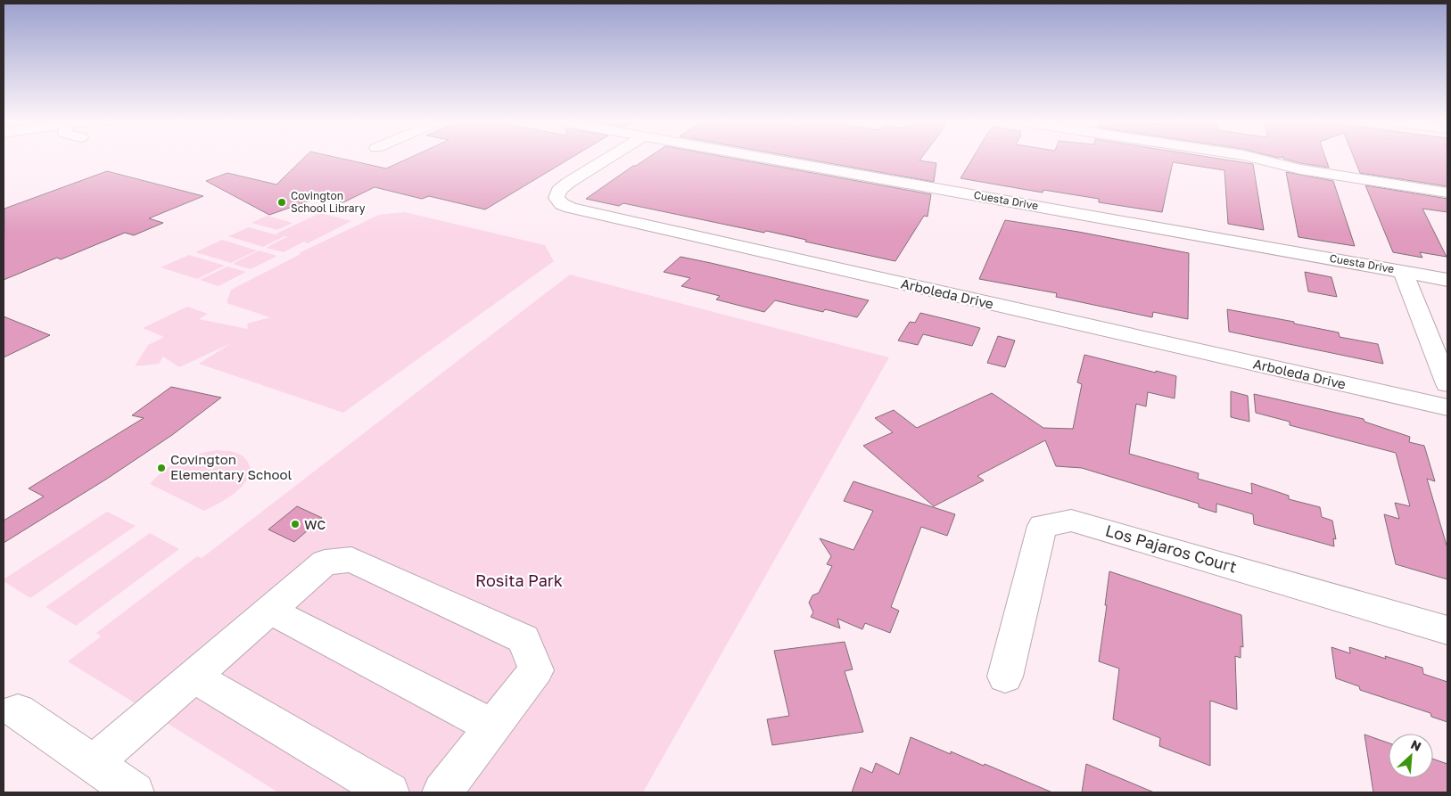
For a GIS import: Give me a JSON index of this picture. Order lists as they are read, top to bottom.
{
  "streets": {
    "street": ["Cuesta Drive", "Arboleda Drive", "Los Pajaros Court"]
  },
  "parks": ["Rosita Park"],
  "places": ["Covington School Library", "Covington Elementary School", "wc"],
  "north": "top right"
}
